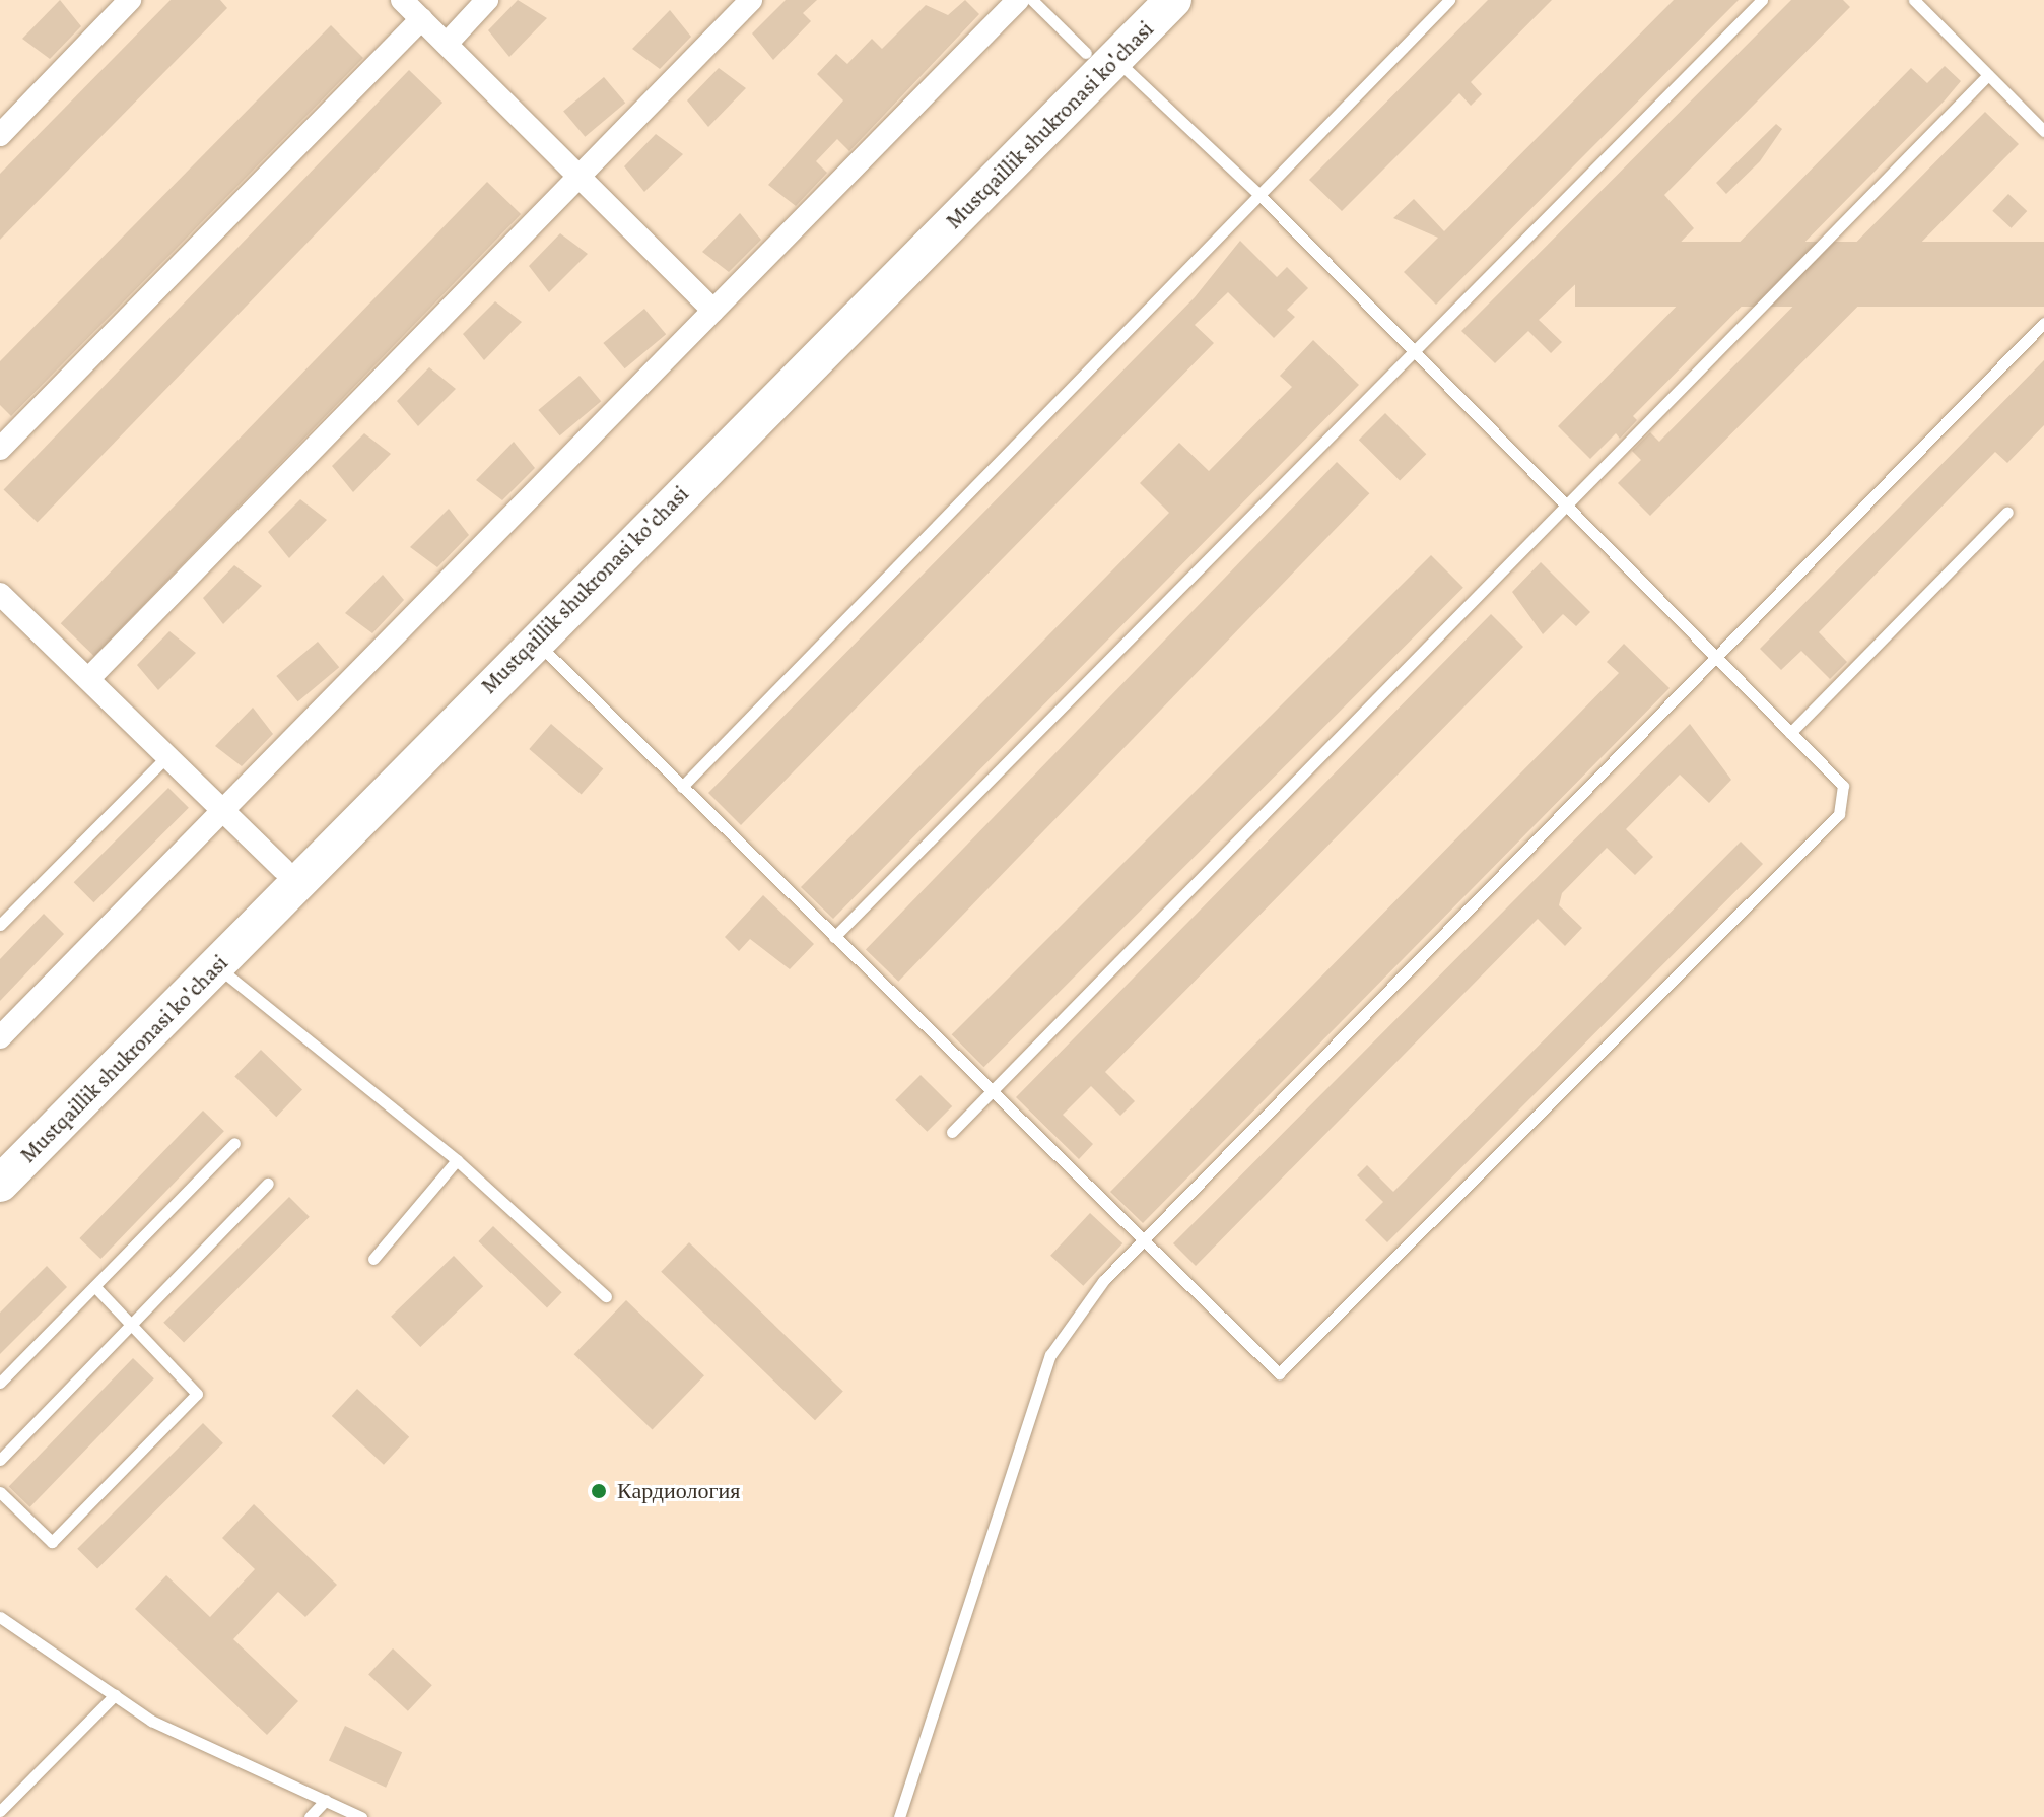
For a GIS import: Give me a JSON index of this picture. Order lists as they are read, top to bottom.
{
  "streets": {
    "main road": ["Mustqaillik shukronasi ko'chasi"]
  },
  "places": ["Кардиология"]
}
